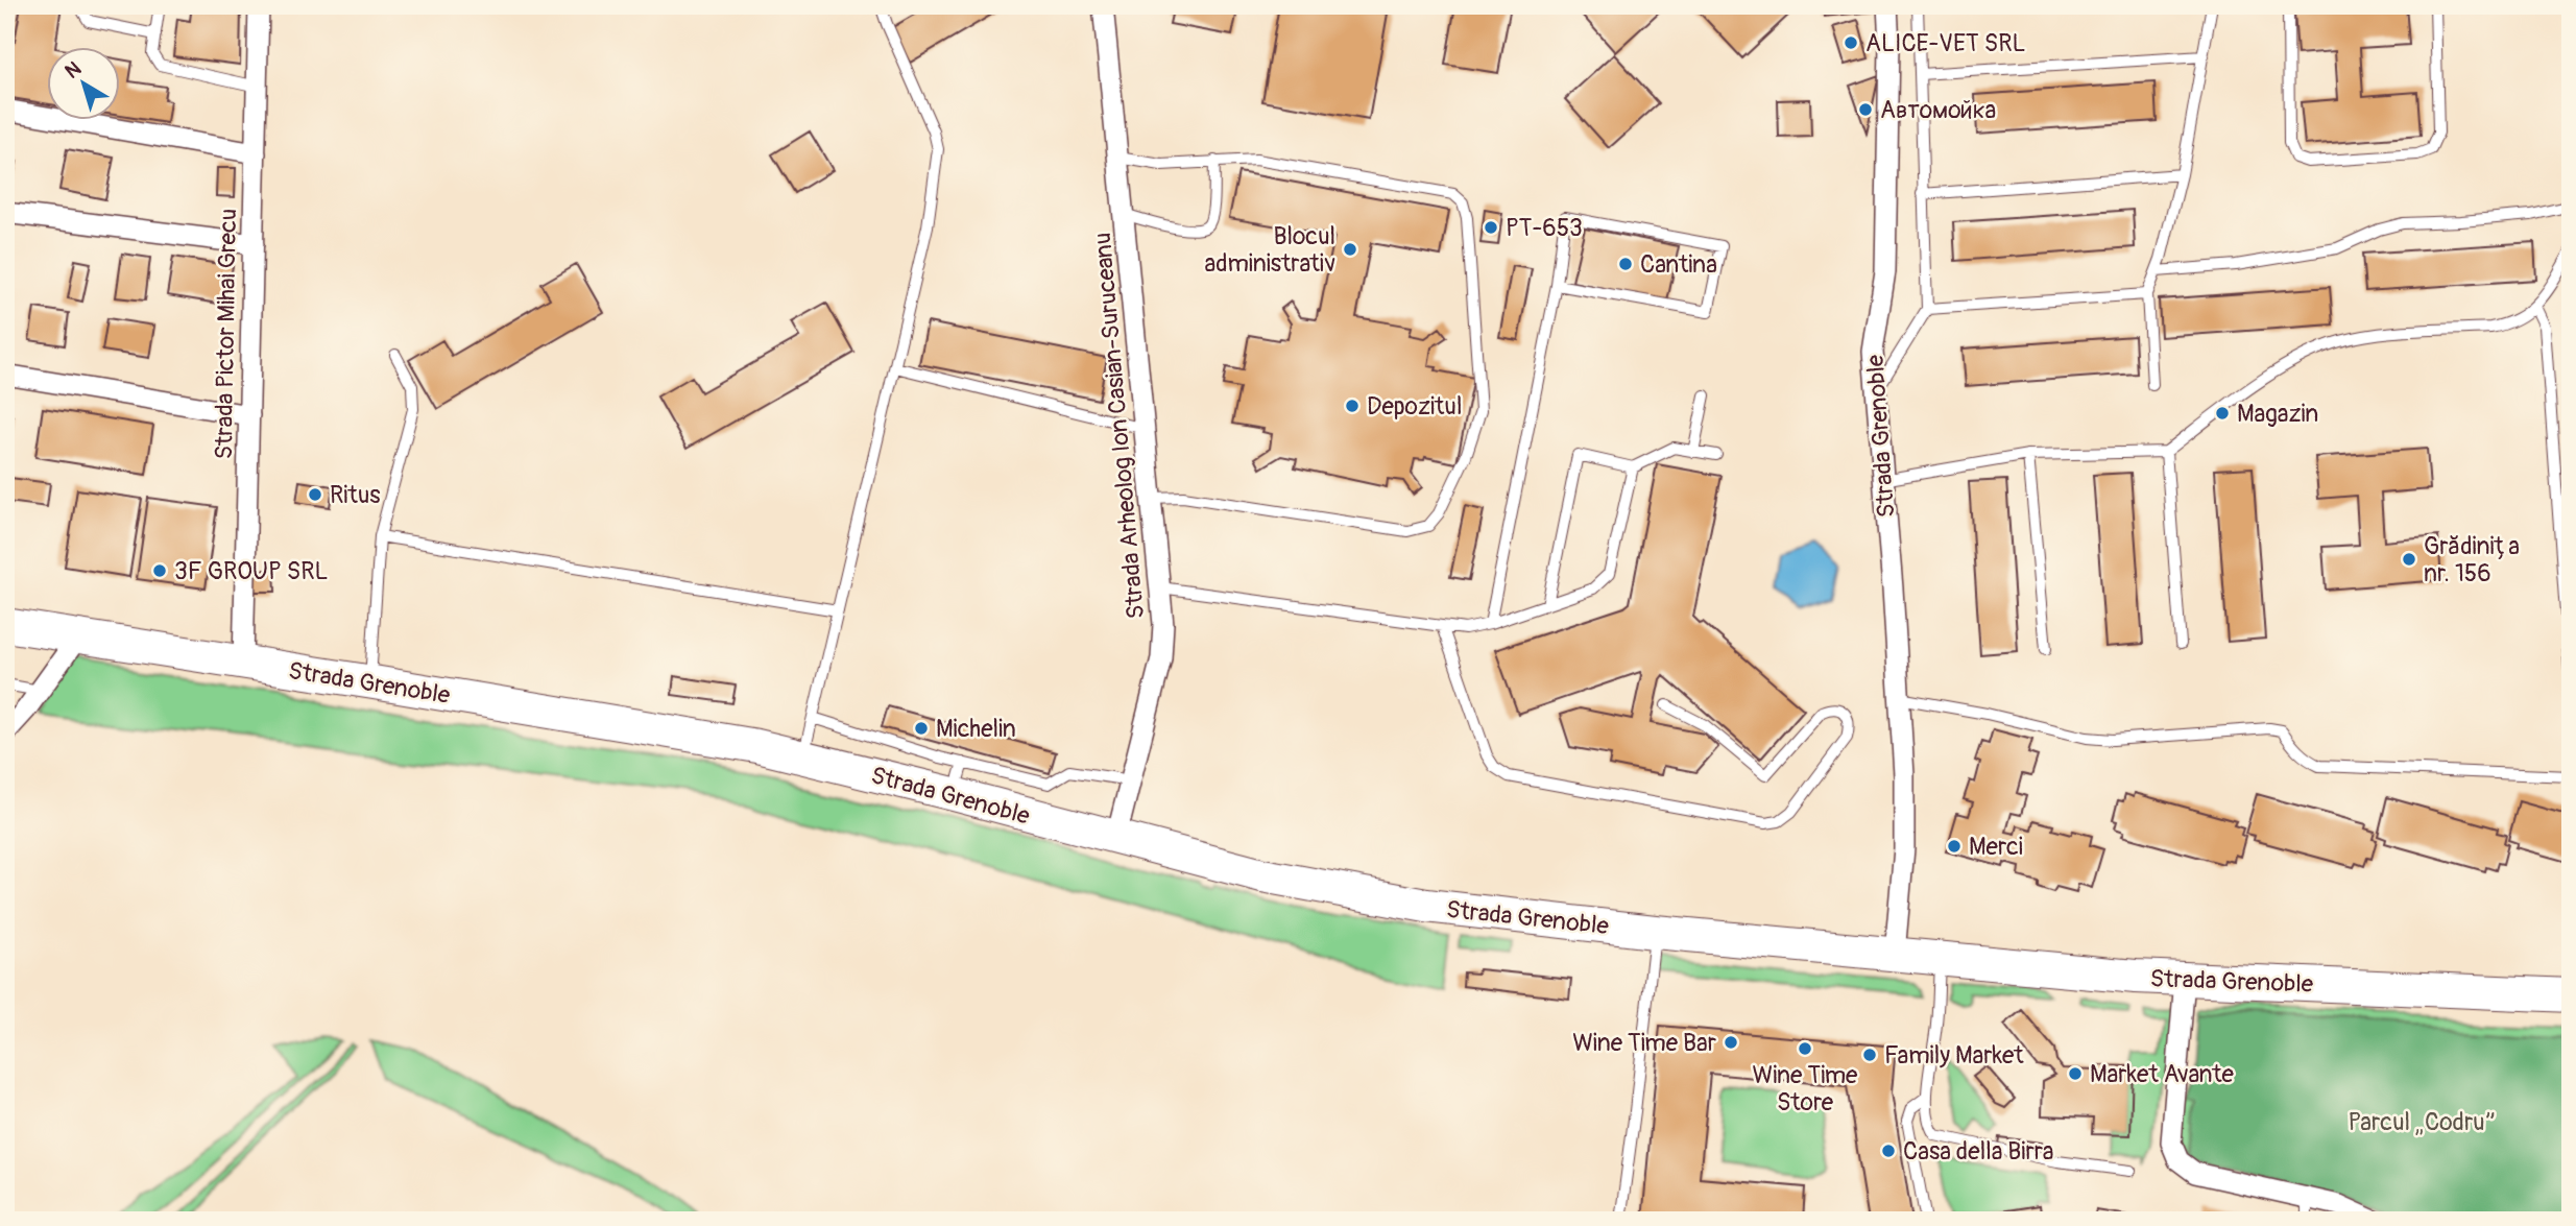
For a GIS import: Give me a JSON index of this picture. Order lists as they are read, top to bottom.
{
  "streets": {
    "main road": ["Strada Grenoble"],
    "street": ["Strada Pictor Mihai Grecu", "Strada Arheolog Ion Casian-Suruceanu"]
  },
  "crossings": [
    ["Strada Pictor Mihai Grecu", "Strada Grenoble"],
    ["Strada Arheolog Ion Casian-Suruceanu", "Strada Grenoble"]
  ],
  "parks": ["Parcul „Codru”"],
  "places": [
    "ALICE-VET SRL",
    "Автомойка",
    "PT-653",
    "Blocul administrativ",
    "Cantina",
    "Depozitul",
    "Magazin",
    "Ritus",
    "Grădinița nr. 156",
    "3F GROUP SRL",
    "Michelin",
    "Merci",
    "Wine Time Bar",
    "Wine Time Store",
    "Family Market",
    "Market Avante",
    "Casa della Birra"
  ],
  "north": "top left"
}
